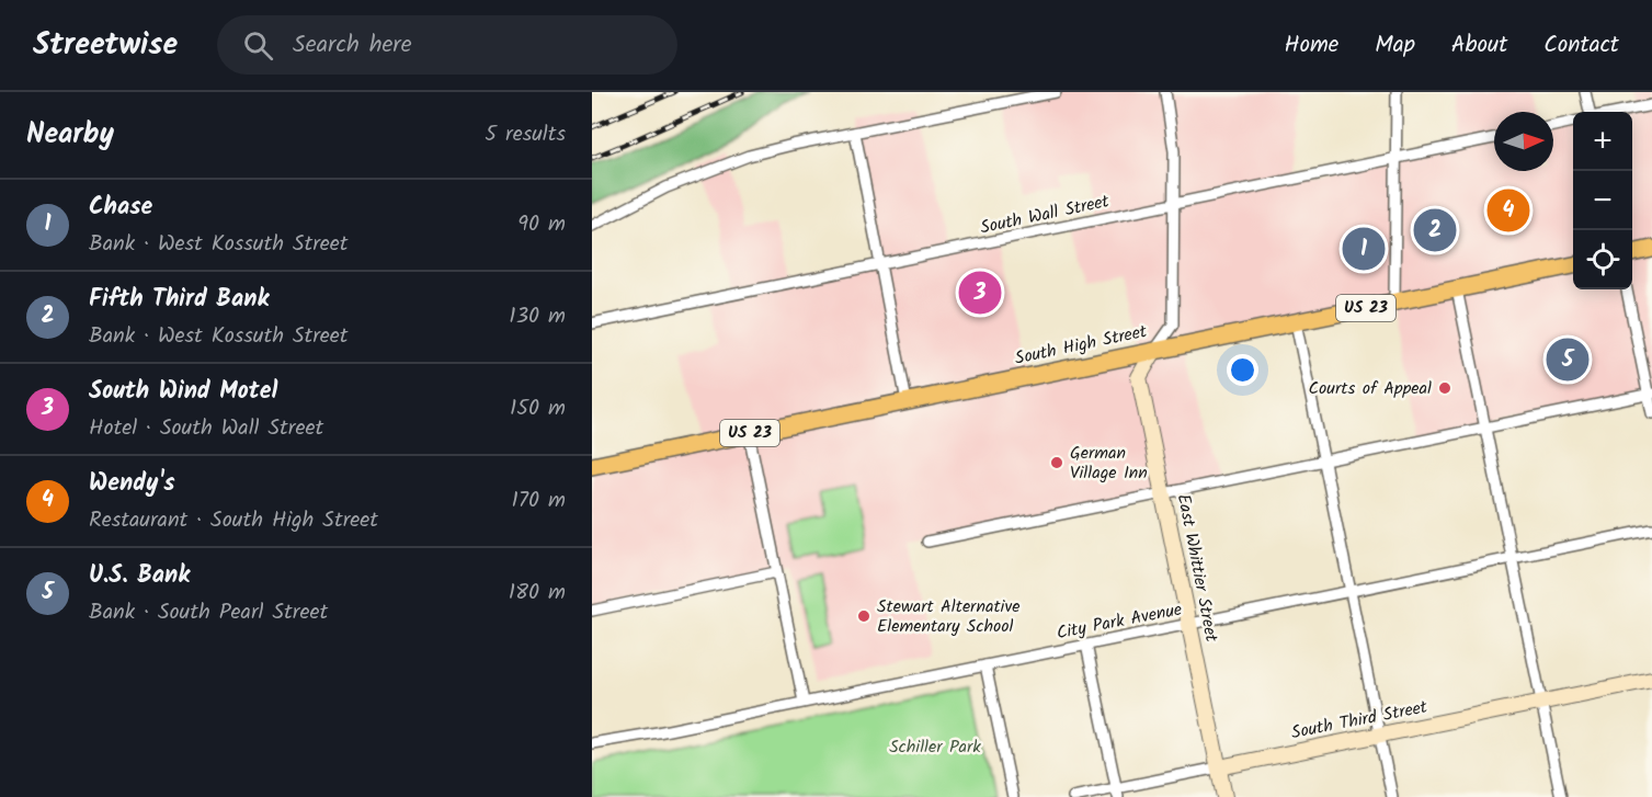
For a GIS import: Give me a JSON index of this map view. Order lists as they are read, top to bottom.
{
  "streets": {
    "main road": ["US 23", "South High Street"],
    "street": [
      "South Wall Street",
      "East Whittier Street",
      "City Park Avenue",
      "South Third Street"
    ]
  },
  "crossings": [
    ["South High Street", "East Whittier Street"],
    ["East Whittier Street", "City Park Avenue"],
    ["East Whittier Street", "South Third Street"]
  ],
  "parks": ["Schiller Park"],
  "places": ["Courts of Appeal", "German Village Inn", "Stewart Alternative Elementary School"],
  "north": "right",
  "page": {
    "header": "Streetwise",
    "search": "Search here",
    "nav": [
      "Home",
      "Map",
      "About",
      "Contact"
    ],
    "heading": ["Nearby", "5 results"],
    "map_buttons": ["+", "−"],
    "list": [
      {
        "mark": "1",
        "name": "Chase",
        "note": "Bank · West Kossuth Street",
        "value": "90 m"
      },
      {
        "mark": "2",
        "name": "Fifth Third Bank",
        "note": "Bank · West Kossuth Street",
        "value": "130 m"
      },
      {
        "mark": "3",
        "name": "South Wind Motel",
        "note": "Hotel · South Wall Street",
        "value": "150 m"
      },
      {
        "mark": "4",
        "name": "Wendy's",
        "note": "Restaurant · South High Street",
        "value": "170 m"
      },
      {
        "mark": "5",
        "name": "U.S. Bank",
        "note": "Bank · South Pearl Street",
        "value": "180 m"
      }
    ],
    "pins": [
      "4",
      "2",
      "1",
      "3",
      "5"
    ]
  }
}
